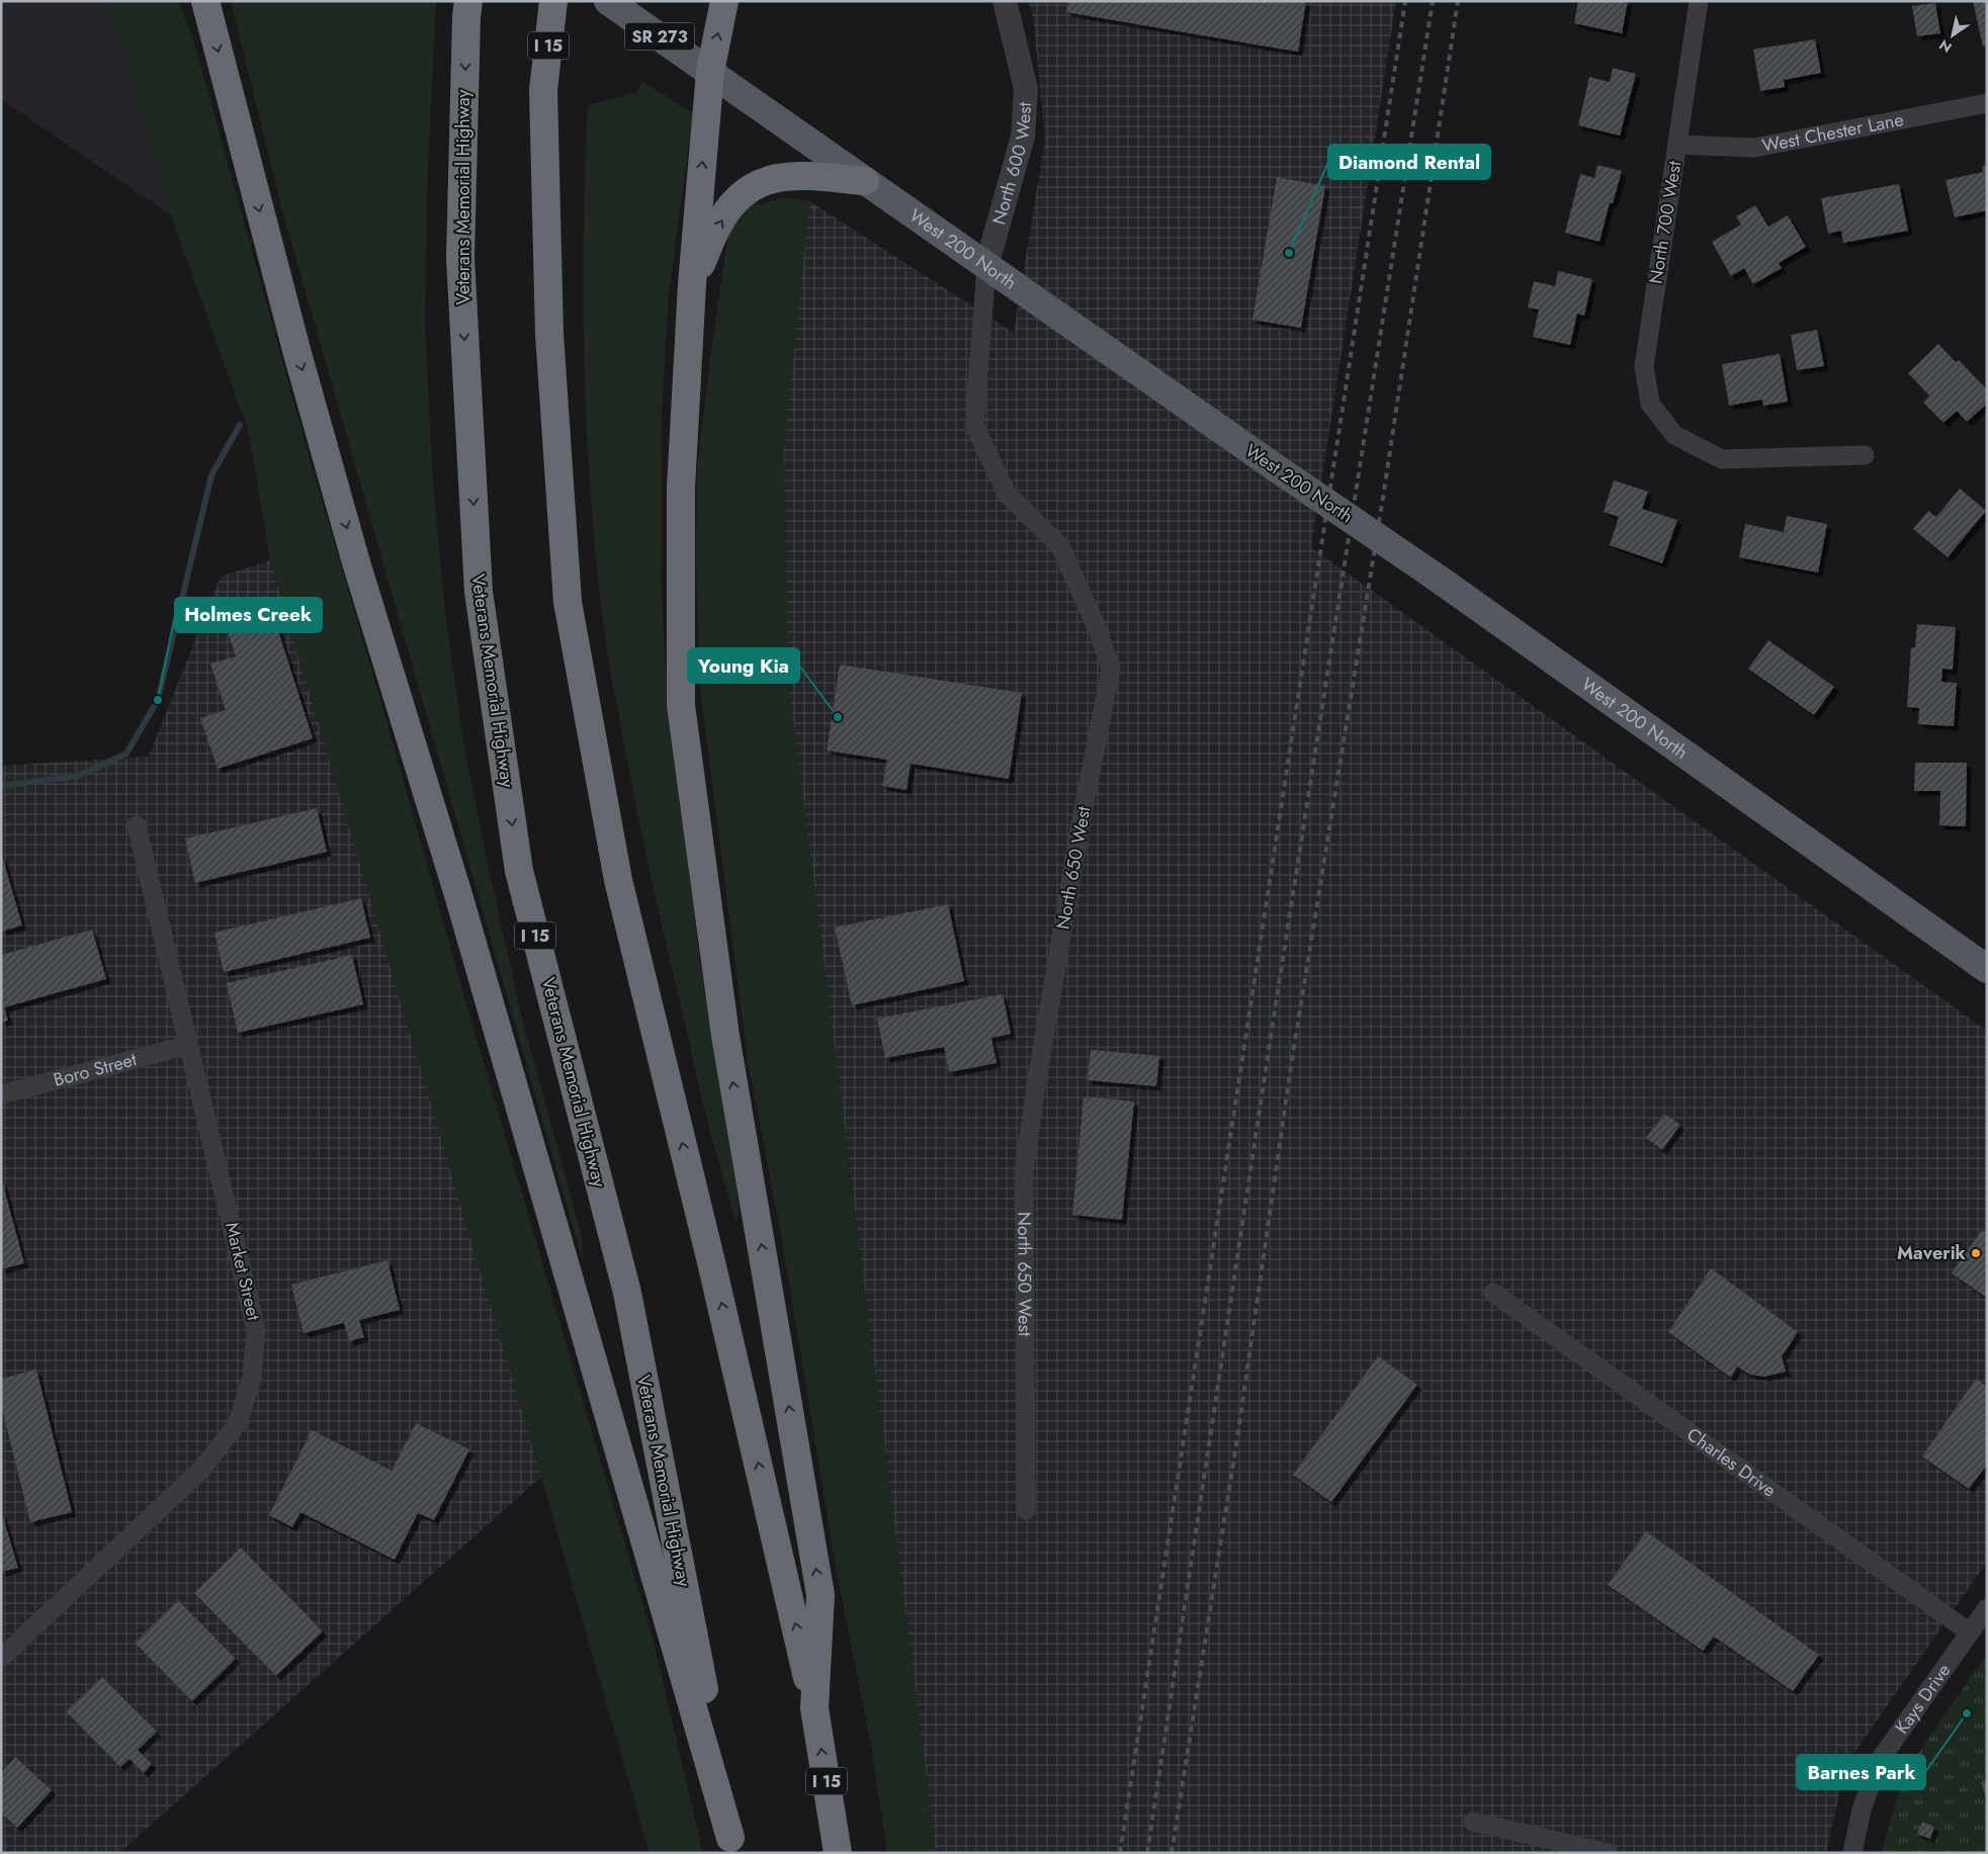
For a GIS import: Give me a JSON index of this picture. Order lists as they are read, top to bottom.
{
  "streets": {
    "highway": ["I 15", "Veterans Memorial Highway"],
    "main road": ["SR 273", "West 200 North"],
    "street": [
      "West Chester Lane",
      "North 600 West",
      "North 700 West",
      "North 650 West",
      "Boro Street",
      "Market Street",
      "Charles Drive",
      "Kays Drive"
    ]
  },
  "crossings": [
    ["West Chester Lane", "North 700 West"],
    ["North 600 West", "West 200 North"],
    ["North 600 West", "North 650 West"],
    ["West 200 North", "North 650 West"],
    ["Boro Street", "Market Street"],
    ["Charles Drive", "Kays Drive"]
  ],
  "places": [
    "Diamond Rental",
    "Holmes Creek",
    "Young Kia",
    "Maverik",
    "Barnes Park"
  ],
  "north": "bottom left"
}
